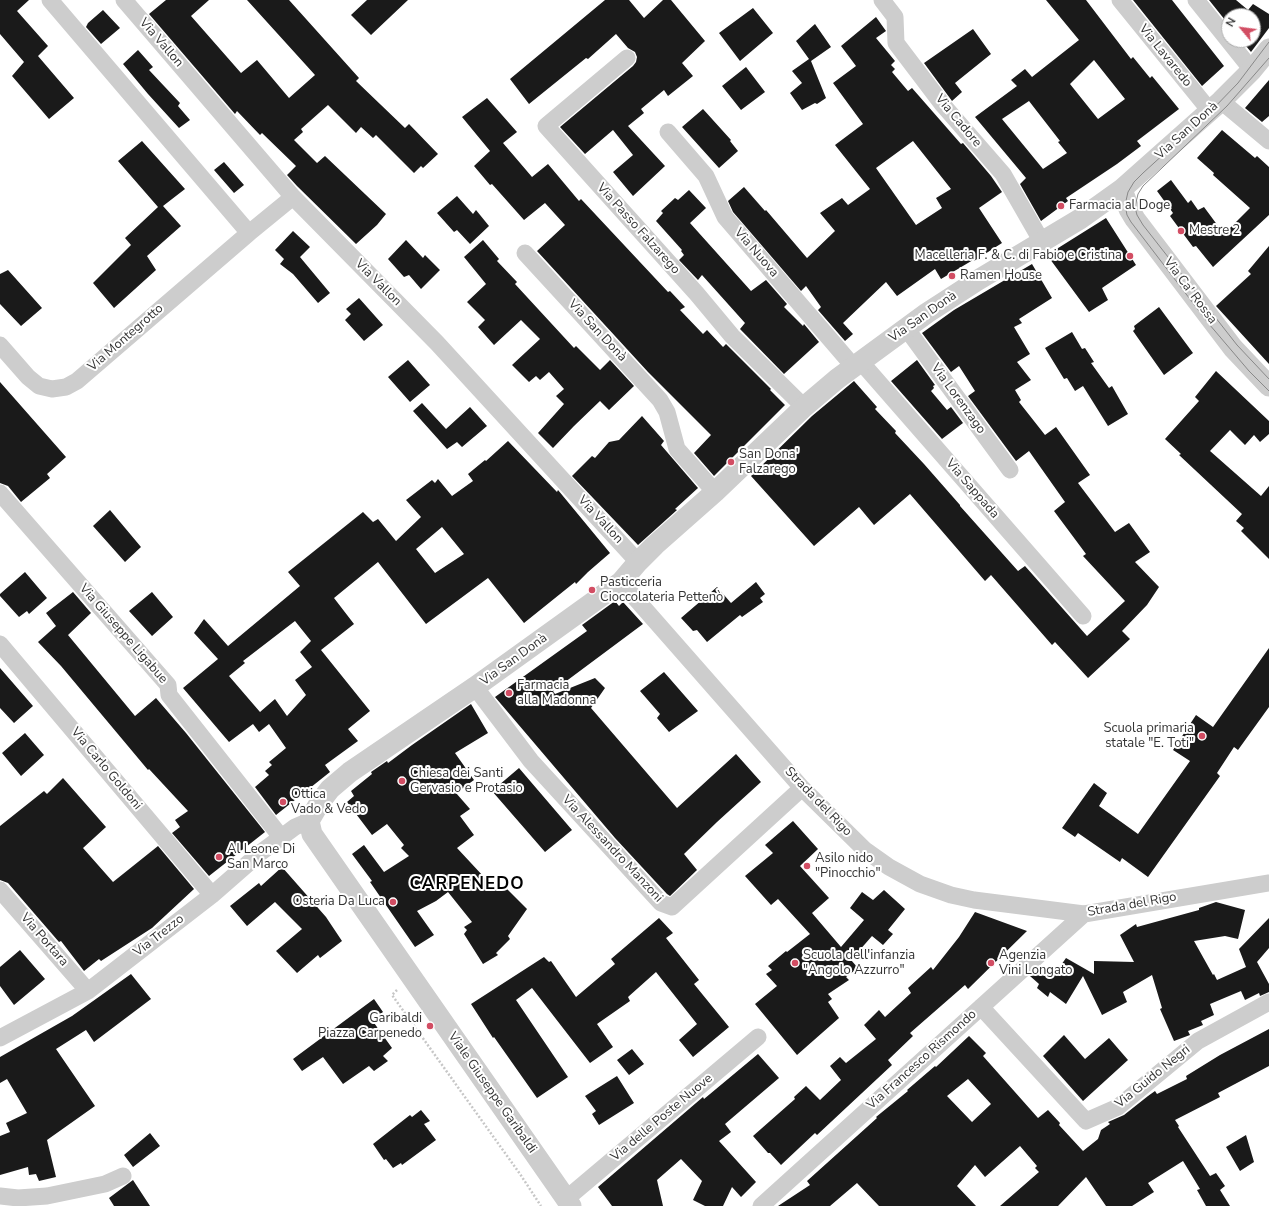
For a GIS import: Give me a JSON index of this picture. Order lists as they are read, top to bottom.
{
  "streets": {
    "street": [
      "Via Vallon",
      "Via Lavaredo",
      "Via Cadore",
      "Via San Donà",
      "Via Passo Falzarego",
      "Via Nuova",
      "Via Ca' Rossa",
      "Via Montegrotto",
      "Via Lorenzago",
      "Via Sappada",
      "Via Giuseppe Ligabue",
      "Via Carlo Goldoni",
      "Strada del Rigo",
      "Via Alessandro Manzoni",
      "Via Trezzo",
      "Via Portara",
      "Via Francesco Rismondo",
      "Via Guido Negri",
      "Viale Giuseppe Garibaldi",
      "Via delle Poste Nuove"
    ]
  },
  "crossings": [
    ["Via Vallon", "Via San Donà"],
    ["Via Vallon", "Via Montegrotto"],
    ["Via Lavaredo", "Via San Donà"],
    ["Via Cadore", "Via San Donà"],
    ["Via San Donà", "Via Passo Falzarego"],
    ["Via San Donà", "Via Nuova"],
    ["Via San Donà", "Via Ca' Rossa"],
    ["Via San Donà", "Via Lorenzago"],
    ["Via San Donà", "Via Sappada"],
    ["Via San Donà", "Strada del Rigo"],
    ["Via San Donà", "Via Alessandro Manzoni"],
    ["Via San Donà", "Via Trezzo"],
    ["Via San Donà", "Viale Giuseppe Garibaldi"],
    ["Via Nuova", "Via Sappada"],
    ["Via Giuseppe Ligabue", "Via Trezzo"],
    ["Via Carlo Goldoni", "Via Trezzo"],
    ["Strada del Rigo", "Via Alessandro Manzoni"],
    ["Strada del Rigo", "Via Francesco Rismondo"],
    ["Via Trezzo", "Via Portara"],
    ["Via Trezzo", "Viale Giuseppe Garibaldi"],
    ["Via Francesco Rismondo", "Via Guido Negri"],
    ["Viale Giuseppe Garibaldi", "Via delle Poste Nuove"]
  ],
  "districts": ["CARPENEDO"],
  "places": [
    "Farmacia al Doge",
    "Mestre 2",
    "Macelleria F. & C. di Fabio e Cristina",
    "Ramen House",
    "San Dona' Falzarego",
    "Pasticceria Cioccolateria Pettenò",
    "Farmacia alla Madonna",
    "Scuola primaria statale \"E. Toti\"",
    "Chiesa dei Santi Gervasio e Protasio",
    "Ottica Vado & Vedo",
    "Al Leone Di San Marco",
    "Asilo nido \"Pinocchio\"",
    "Osteria Da Luca",
    "Scuola dell'infanzia \"Angolo Azzurro\"",
    "Agenzia Vini Longato",
    "Garibaldi Piazza Carpenedo"
  ],
  "north": "top left"
}
